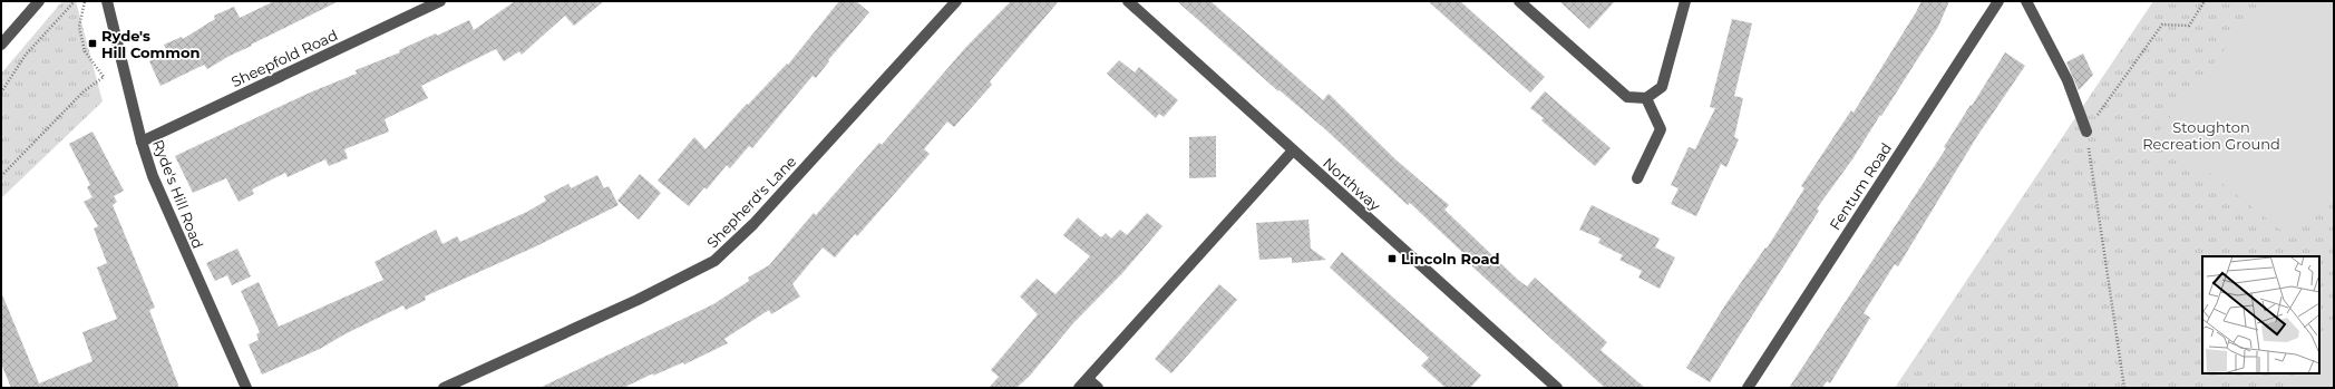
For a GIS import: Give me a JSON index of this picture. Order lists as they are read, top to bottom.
{
  "streets": {
    "street": [
      "Sheepfold Road",
      "Northway",
      "Fentum Road",
      "Ryde's Hill Road",
      "Shepherd's Lane"
    ]
  },
  "crossings": [
    ["Sheepfold Road", "Ryde's Hill Road"]
  ],
  "parks": ["Stoughton Recreation Ground"],
  "places": {
    "transit": ["Ryde's Hill Common", "Lincoln Road"]
  }
}
